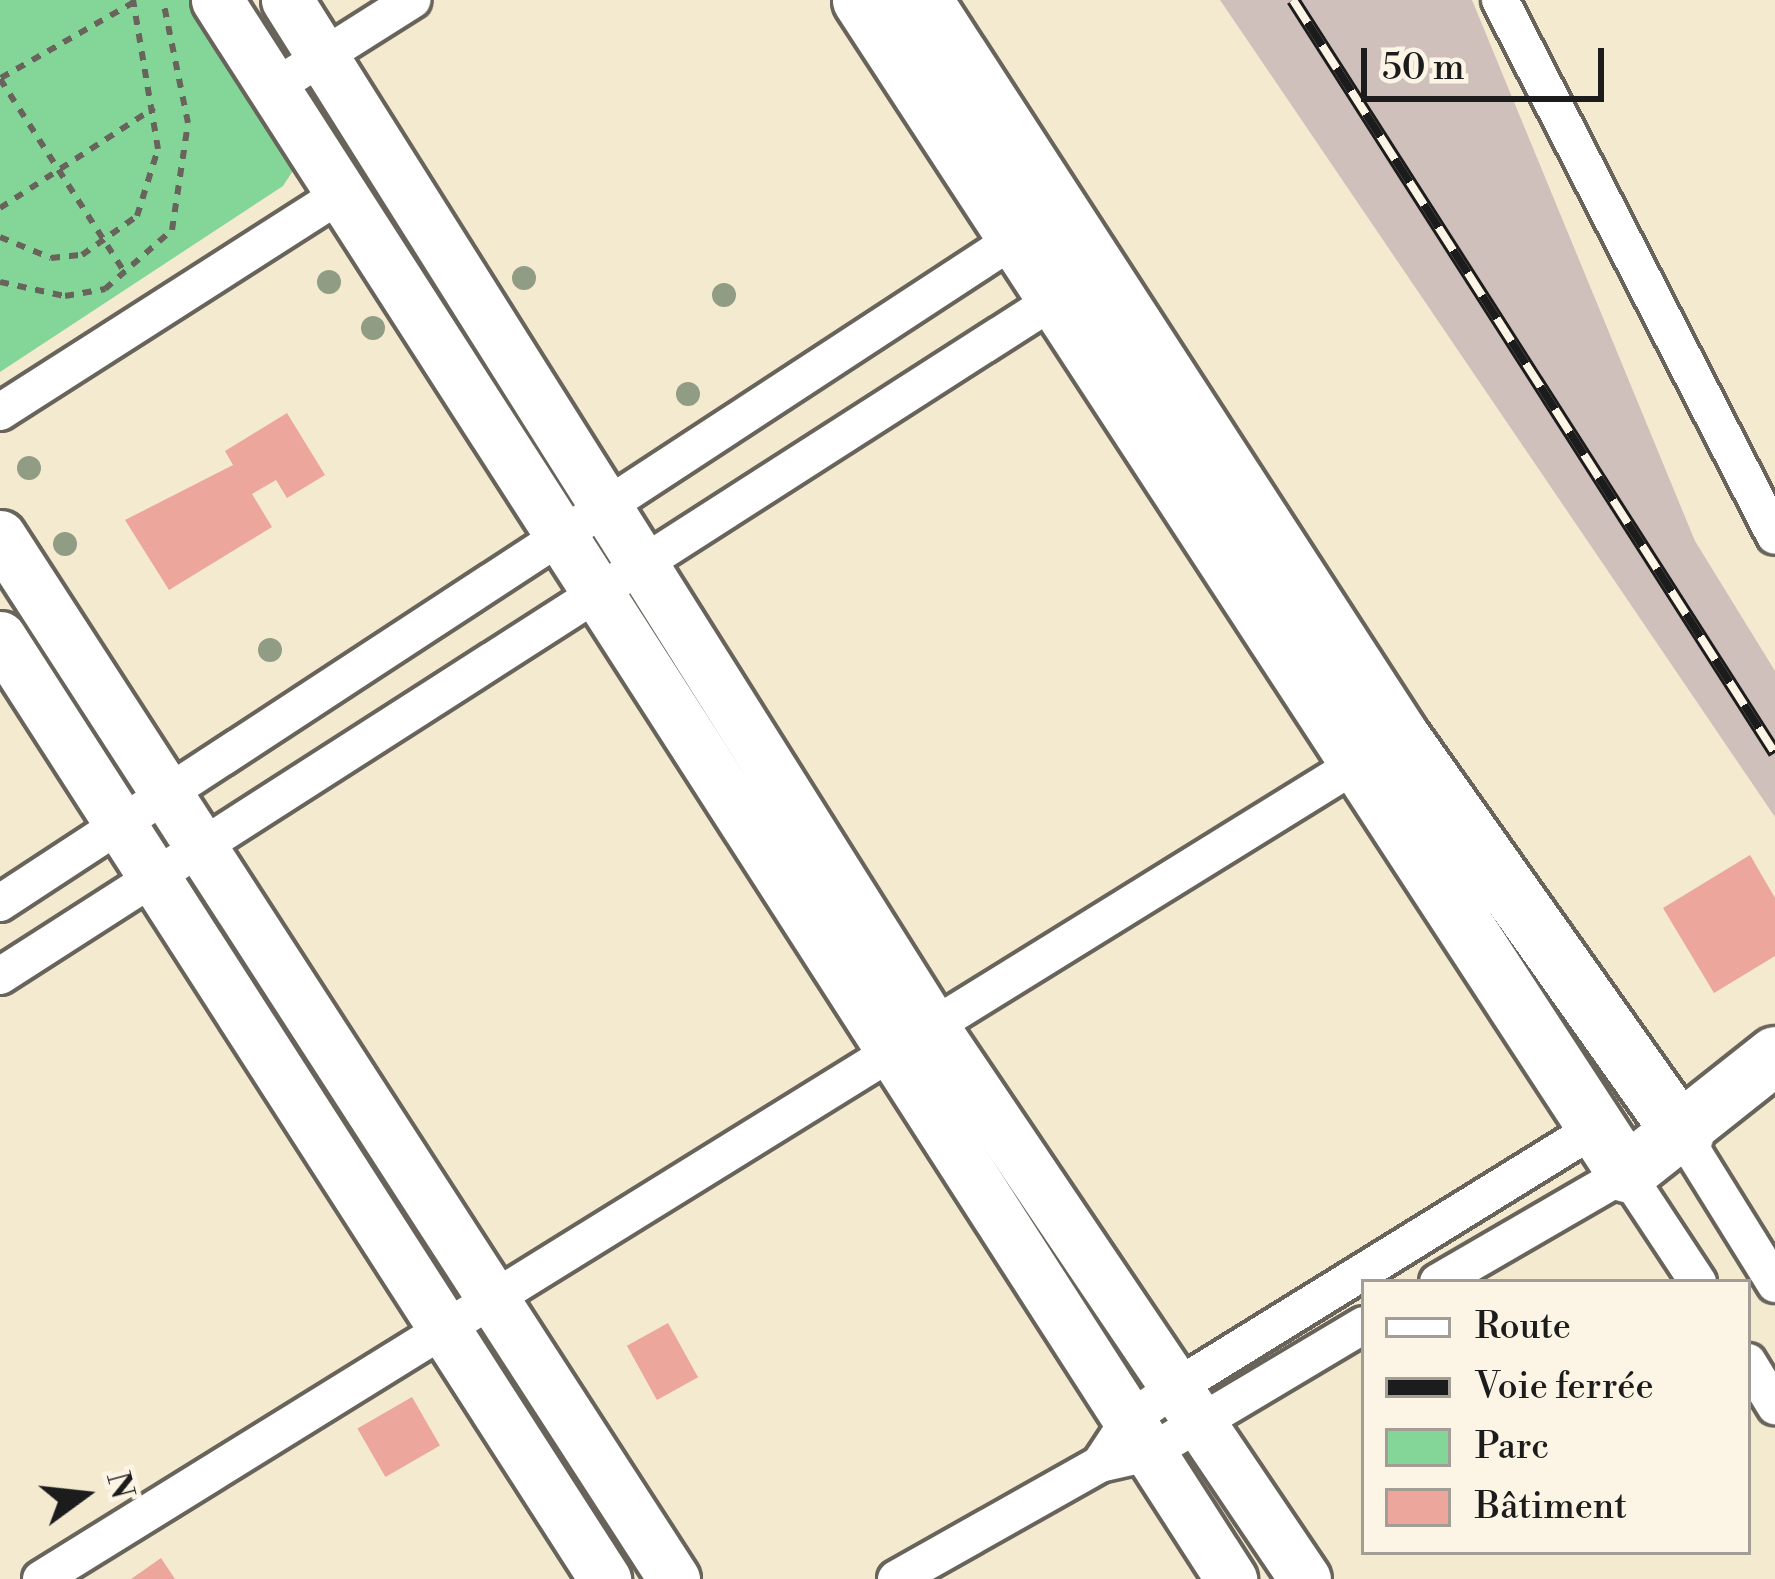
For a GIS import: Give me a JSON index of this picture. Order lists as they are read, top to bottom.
{
  "legend": [
    "Route",
    "Voie ferrée",
    "Parc",
    "Bâtiment"
  ],
  "scale_bar": "50 m",
  "north": "right"
}
